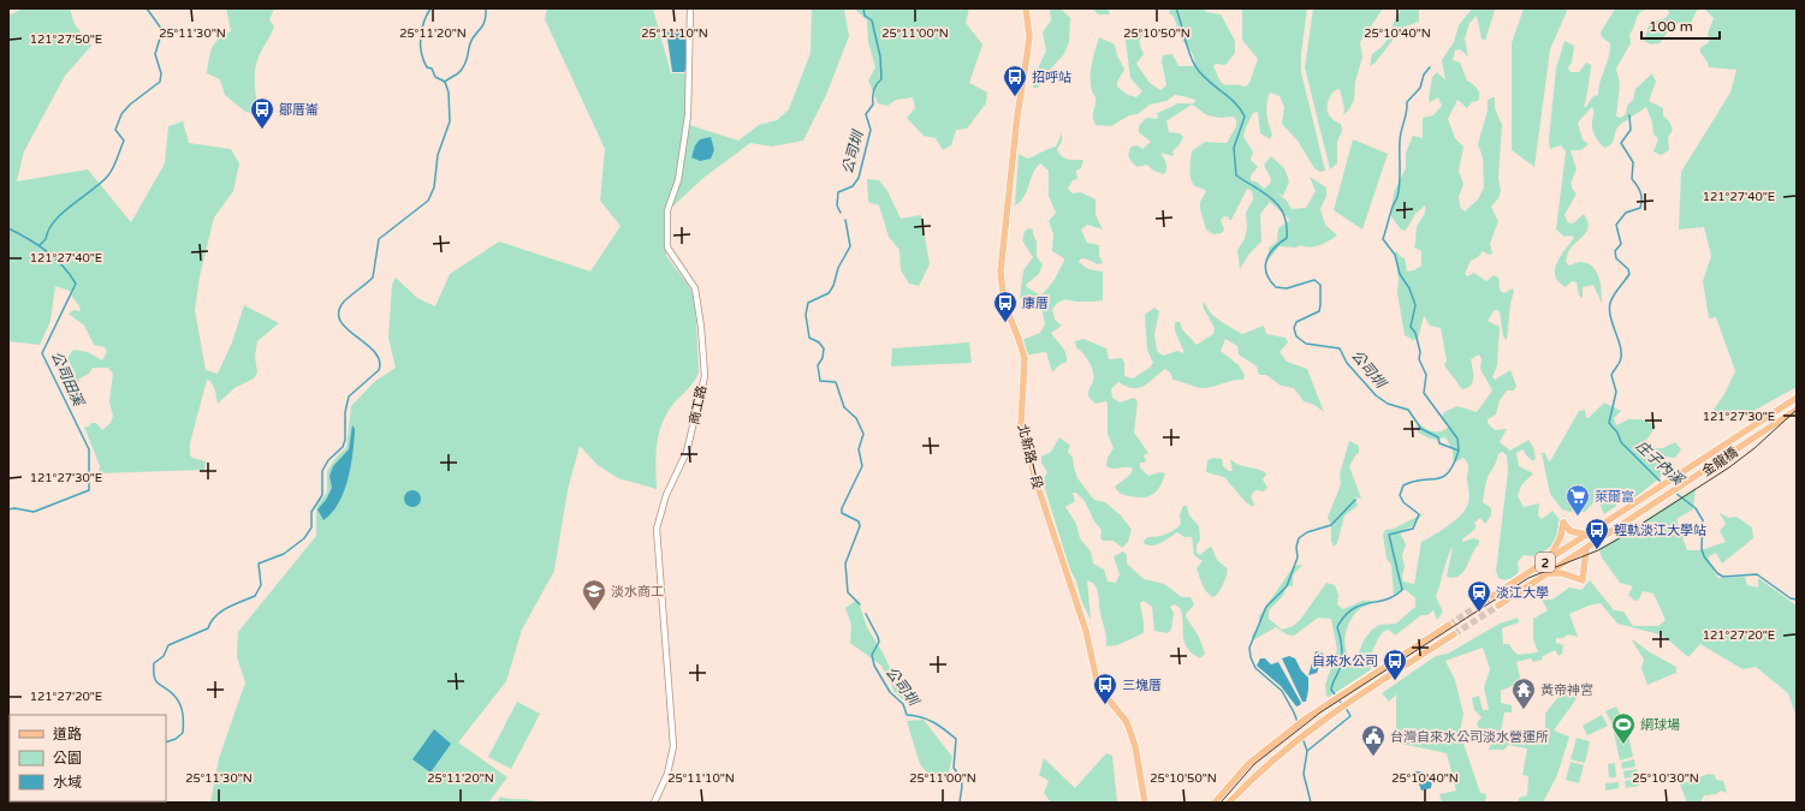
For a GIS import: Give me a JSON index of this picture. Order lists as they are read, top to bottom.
{
  "streets": {
    "main road": ["北新路一段", "金龍橋", "2"],
    "street": ["商工路"]
  },
  "crossings": [
    ["金龍橋", "2"]
  ],
  "water": ["公司圳", "公司田溪", "庄子內溪"],
  "places": {
    "bus stop": [
      "招呼站",
      "鄒厝崙",
      "康厝",
      "輕軌淡江大學站",
      "自來水公司",
      "三塊厝"
    ],
    "supermarket": ["萊爾富"],
    "school or university": ["淡水商工"],
    "station": ["淡江大學"],
    "temple": ["黃帝神宮"],
    "sports": ["網球場"],
    "public building": ["台灣自來水公司淡水營運所"]
  },
  "legend": ["道路", "公園", "水域"],
  "scale_bar": "100 m",
  "coordinates": [
    "25°11'30\"N",
    "25°11'20\"N",
    "25°11'10\"N",
    "25°11'00\"N",
    "25°10'50\"N",
    "25°10'40\"N",
    "121°27'50\"E",
    "121°27'40\"E",
    "121°27'30\"E",
    "121°27'20\"E",
    "25°10'30\"N"
  ]
}
